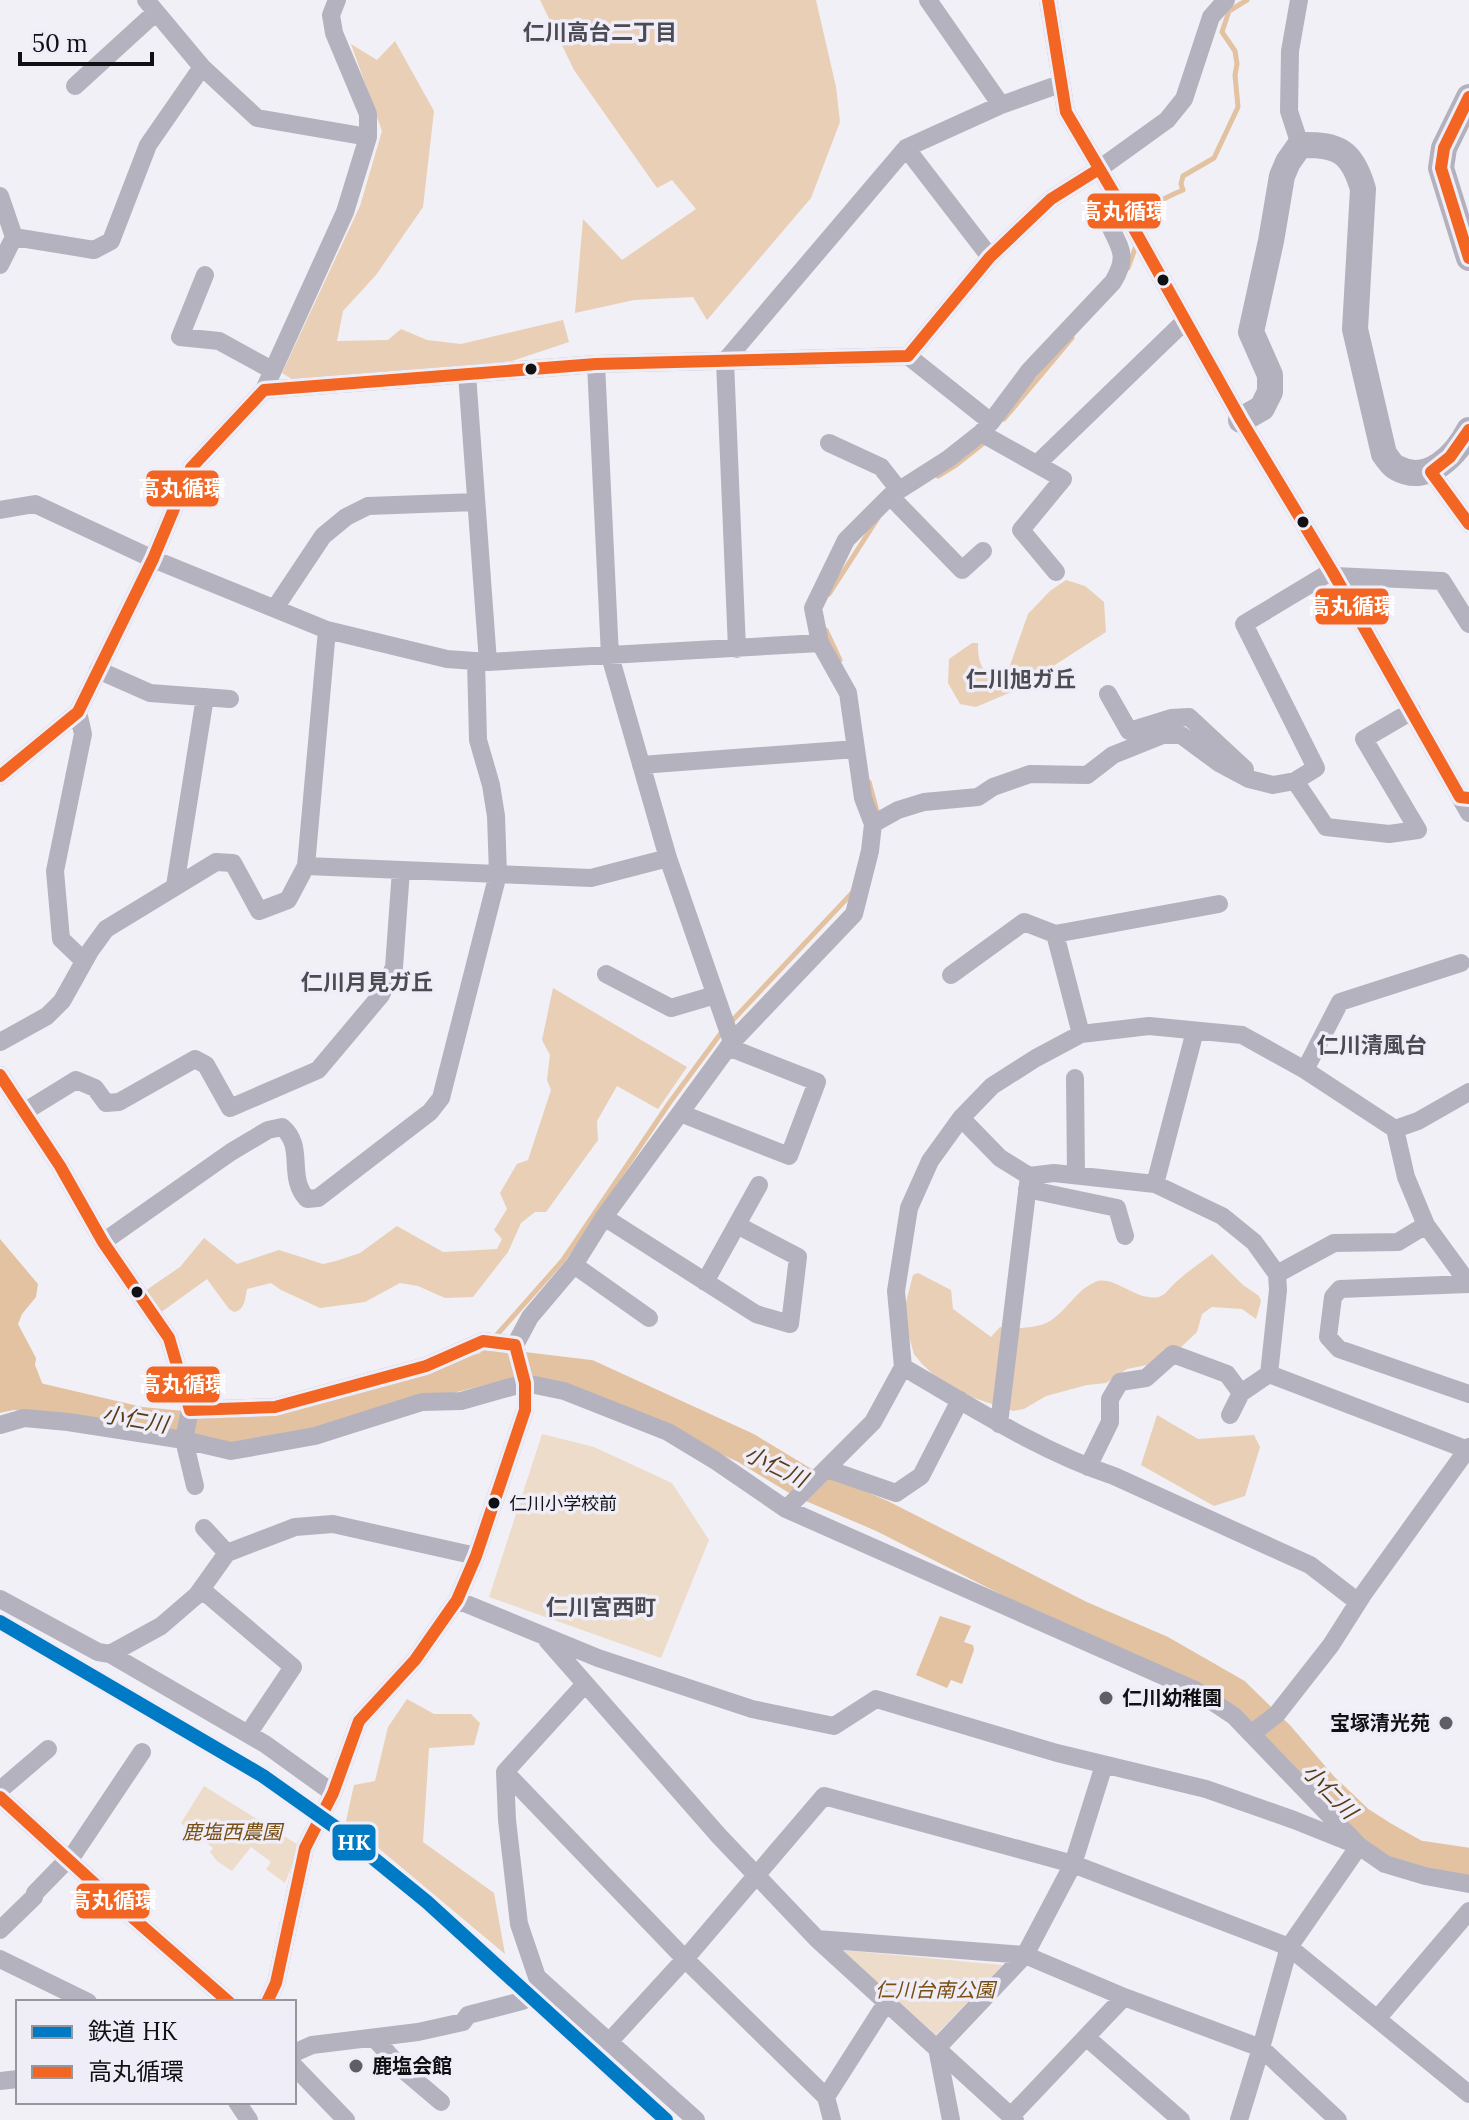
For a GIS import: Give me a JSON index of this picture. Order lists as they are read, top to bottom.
{
  "districts": [
    "仁川高台二丁目",
    "仁川旭ガ丘",
    "仁川月見ガ丘",
    "仁川清風台",
    "仁川宮西町"
  ],
  "water": ["小仁川"],
  "parks": ["鹿塩西農園", "仁川台南公園"],
  "places": [
    "仁川小学校前",
    "仁川幼稚園",
    "宝塚清光苑",
    "鹿塩会館"
  ],
  "lines": ["transit line 高丸循環", "rail line HK"],
  "legend": ["鉄道 HK", "高丸循環"],
  "scale_bar": "50 m"
}
